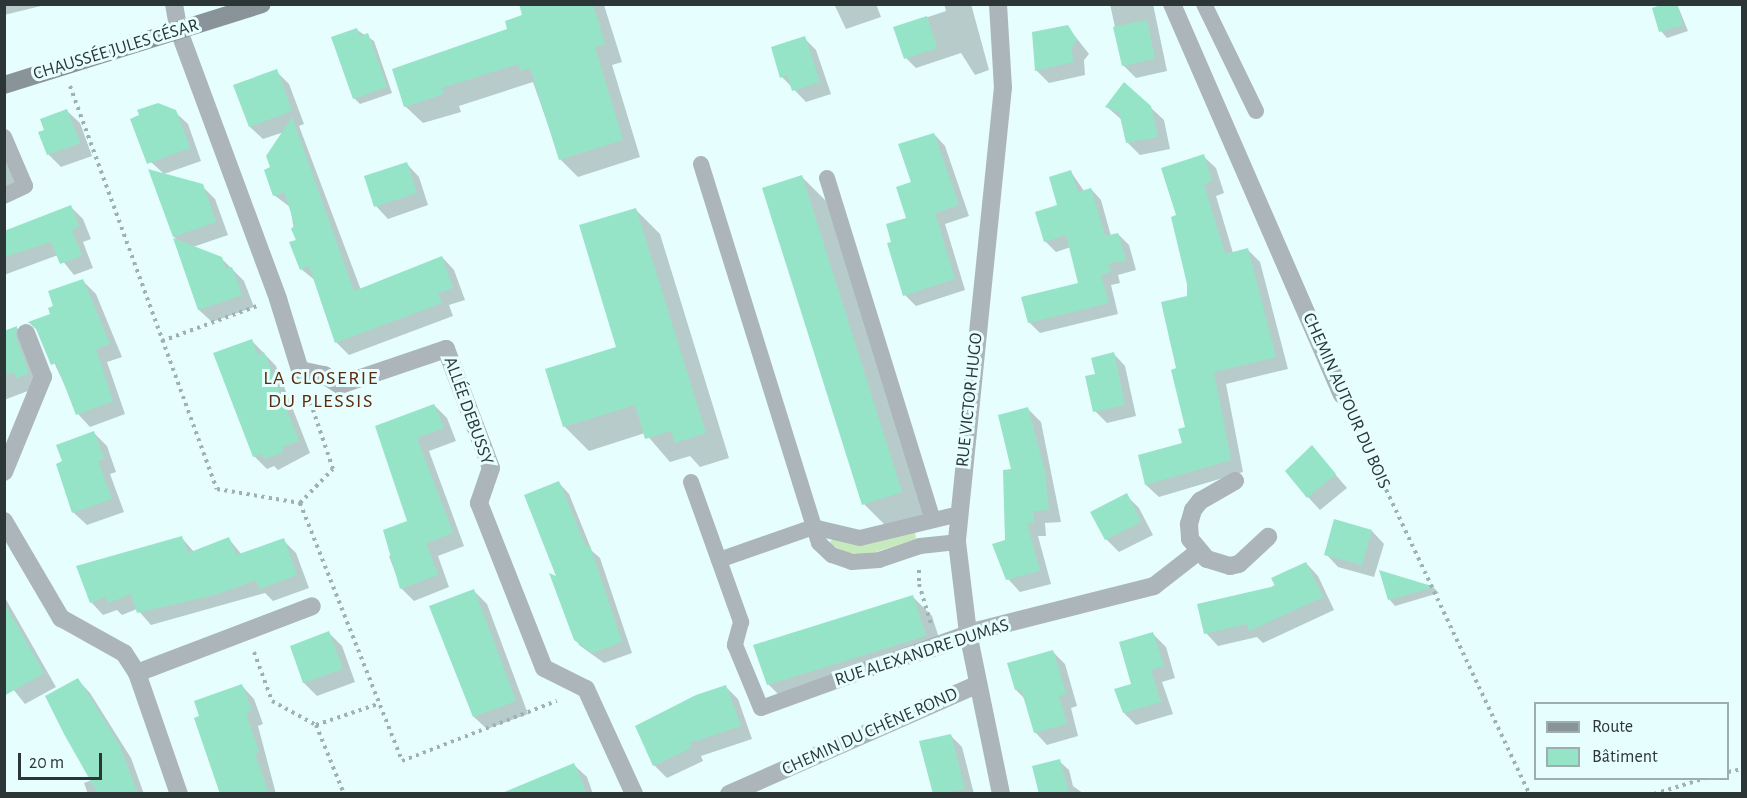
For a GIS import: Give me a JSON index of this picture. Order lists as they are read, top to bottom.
{
  "streets": {
    "street": [
      "CHAUSSÉE JULES CÉSAR",
      "RUE VICTOR HUGO",
      "CHEMIN AUTOUR DU BOIS",
      "ALLÉE DEBUSSY",
      "RUE ALEXANDRE DUMAS",
      "CHEMIN DU CHÊNE ROND"
    ]
  },
  "crossings": [
    ["RUE VICTOR HUGO", "RUE ALEXANDRE DUMAS"],
    ["RUE VICTOR HUGO", "CHEMIN DU CHÊNE ROND"]
  ],
  "districts": ["LA CLOSERIE DU PLESSIS"],
  "legend": ["Route", "Bâtiment"],
  "scale_bar": "20 m"
}
